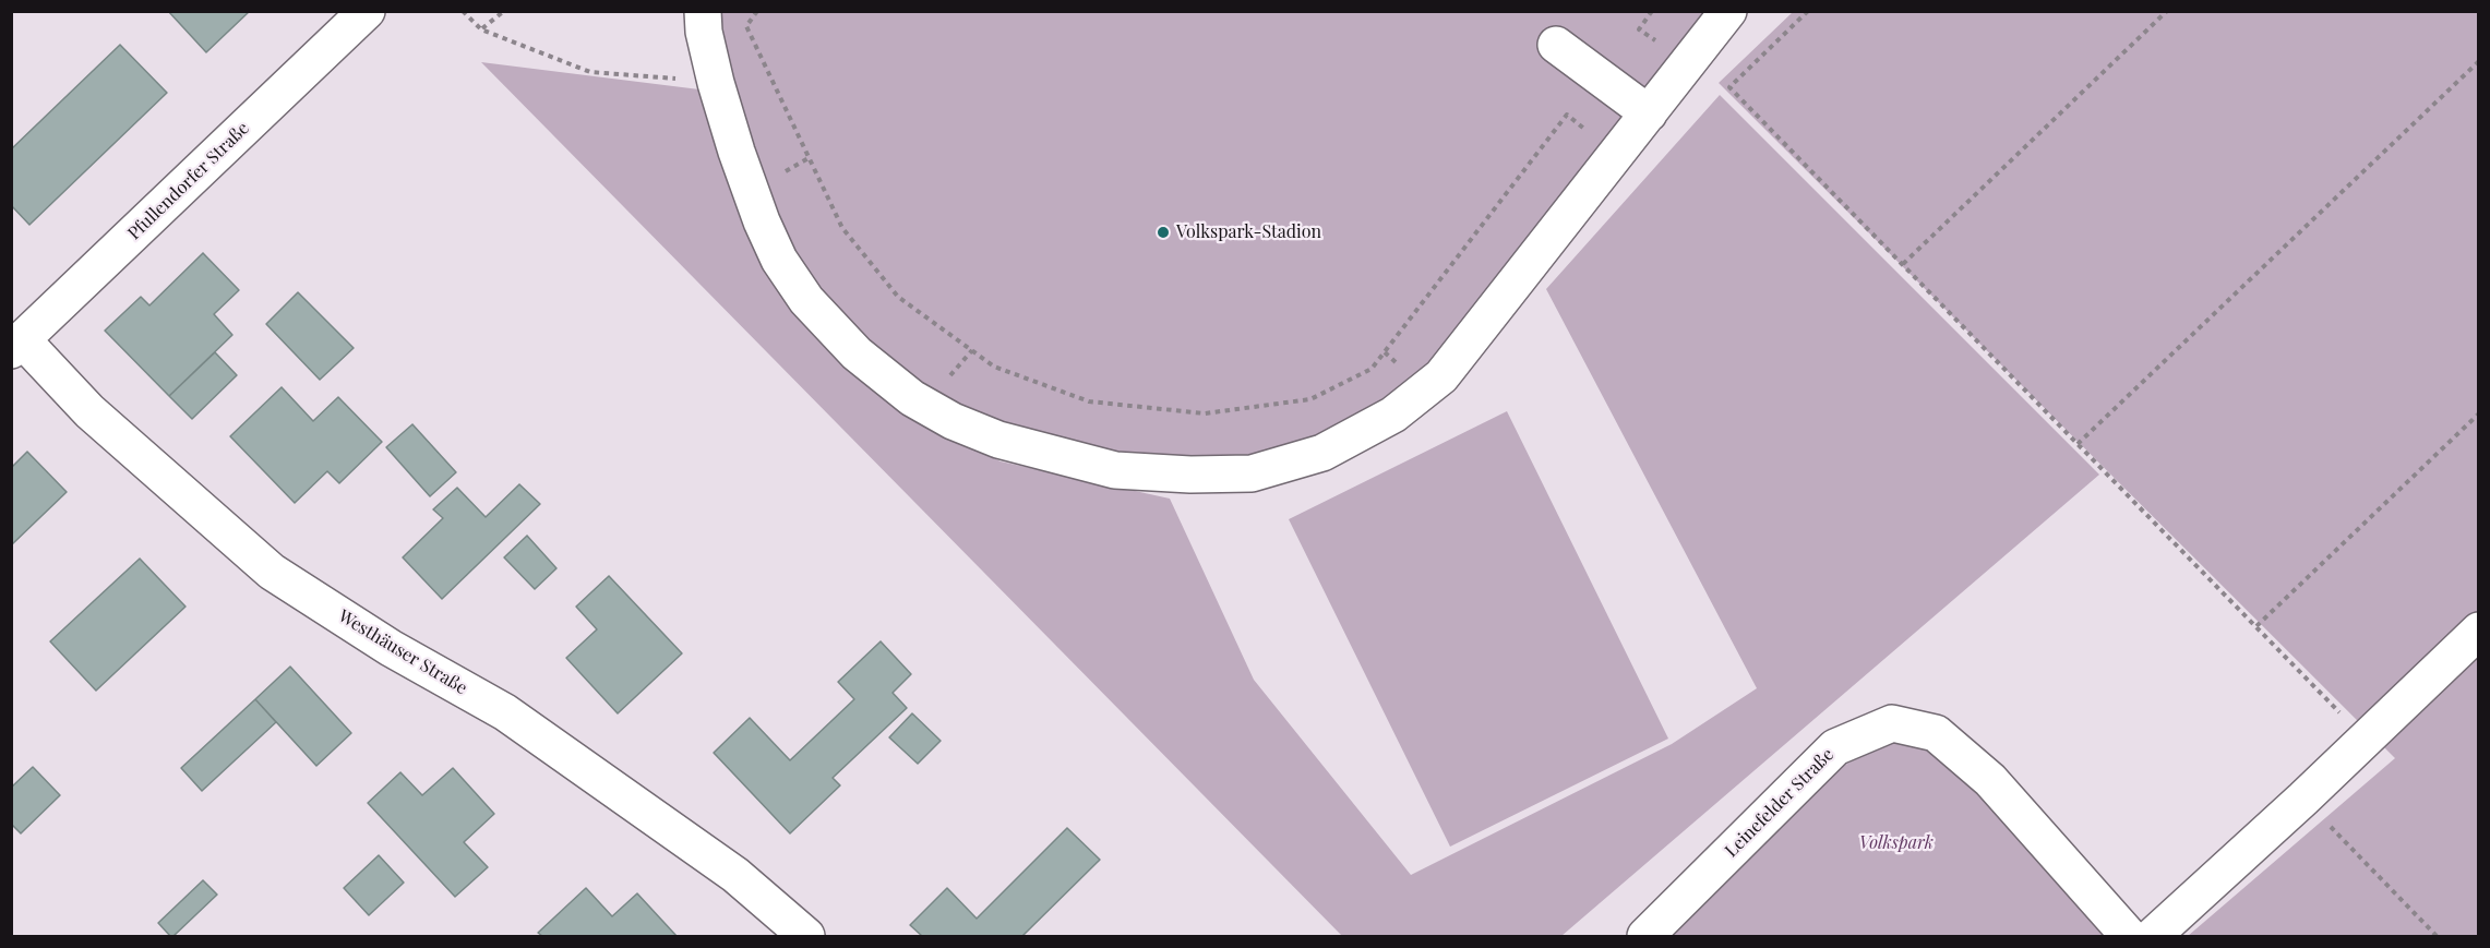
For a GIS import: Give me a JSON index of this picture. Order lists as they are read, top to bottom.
{
  "streets": {
    "street": ["Pfullendorfer Straße", "Westhäuser Straße", "Leinefelder Straße"]
  },
  "crossings": [
    ["Pfullendorfer Straße", "Westhäuser Straße"]
  ],
  "parks": ["Volkspark"],
  "places": ["Volkspark-Stadion"]
}
